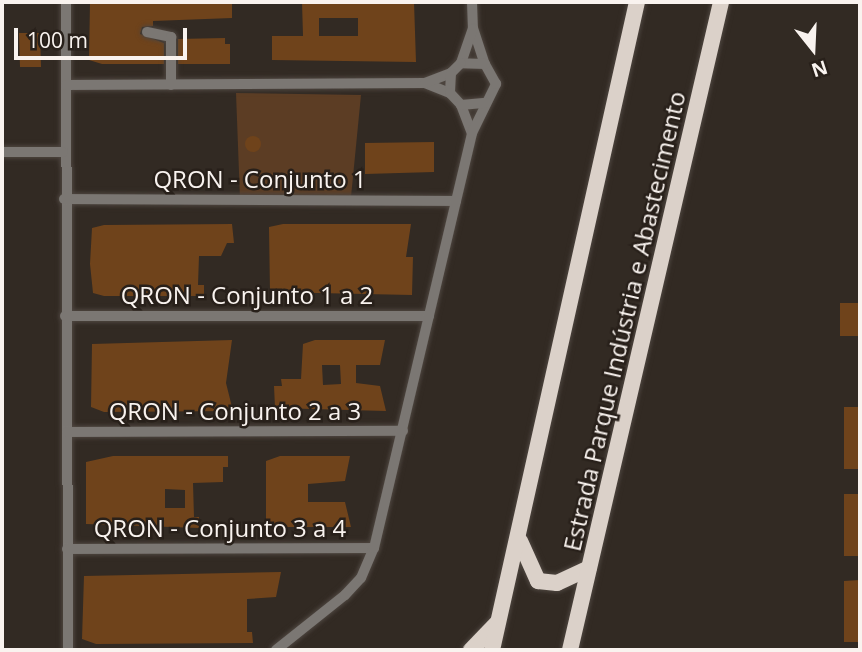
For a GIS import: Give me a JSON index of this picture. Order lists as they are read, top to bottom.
{
  "streets": {
    "highway": ["Estrada Parque Indústria e Abastecimento"],
    "street": [
      "QRON - Conjunto 1",
      "QRON - Conjunto 1 a 2",
      "QRON - Conjunto 2 a 3",
      "QRON - Conjunto 3 a 4"
    ]
  },
  "scale_bar": "100 m",
  "north": "bottom"
}
